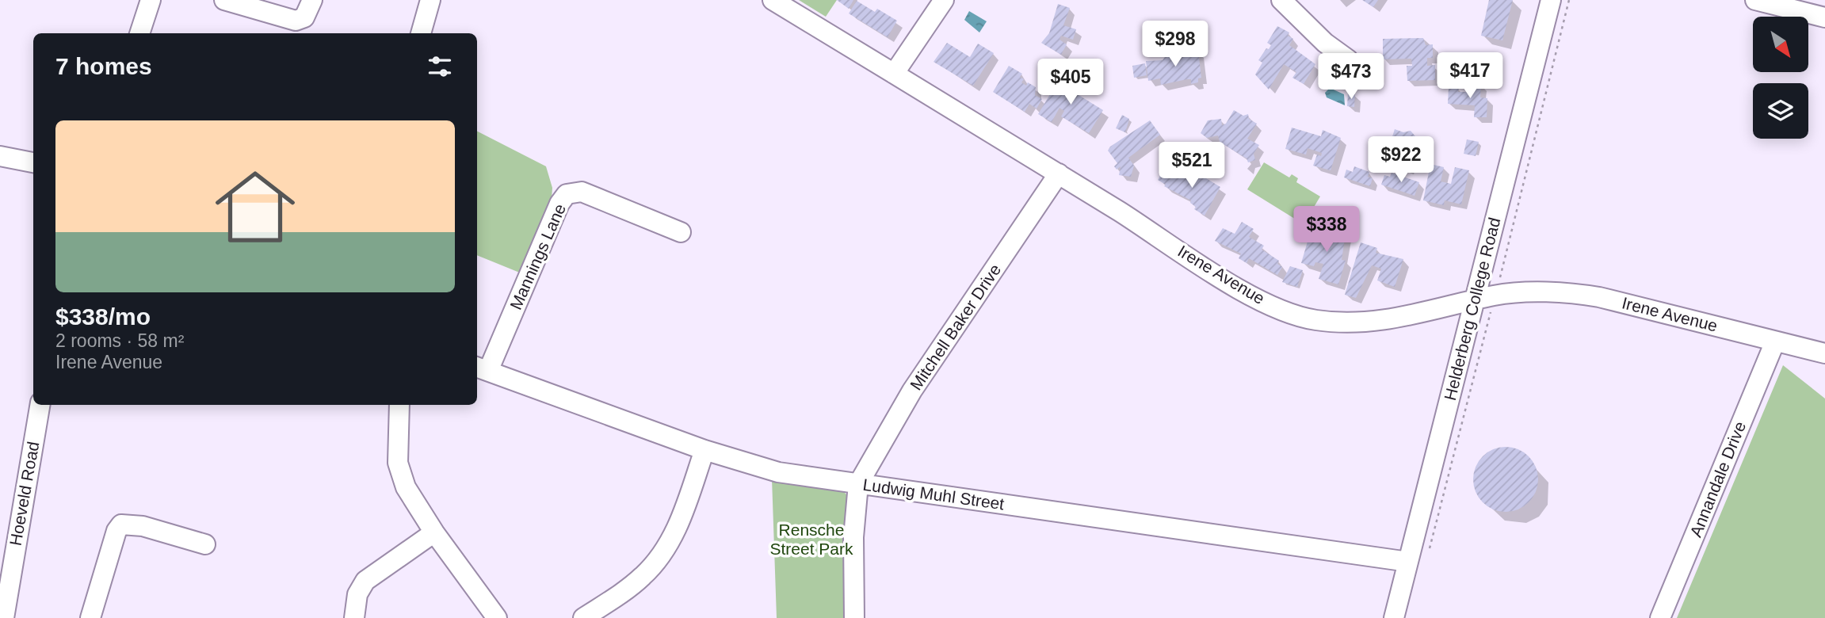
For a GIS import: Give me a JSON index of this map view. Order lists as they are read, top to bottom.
{
  "streets": {
    "street": [
      "Mannings Lane",
      "Irene Avenue",
      "Helderberg College Road",
      "Mitchell Baker Drive",
      "Annandale Drive",
      "Hoeveld Road",
      "Ludwig Muhl Street"
    ]
  },
  "crossings": [
    ["Mannings Lane", "Ludwig Muhl Street"],
    ["Irene Avenue", "Helderberg College Road"],
    ["Irene Avenue", "Mitchell Baker Drive"],
    ["Irene Avenue", "Annandale Drive"],
    ["Helderberg College Road", "Ludwig Muhl Street"],
    ["Mitchell Baker Drive", "Ludwig Muhl Street"]
  ],
  "parks": ["Rensche Street Park"],
  "north": "bottom right",
  "page": {
    "price": [
      "$298",
      "$417",
      "$473",
      "$405",
      "$922",
      "$521",
      "$338"
    ],
    "heading": "7 homes",
    "list": [
      {
        "name": "$338/mo",
        "note": "2 rooms · 58 m² · Irene Avenue"
      }
    ]
  }
}
